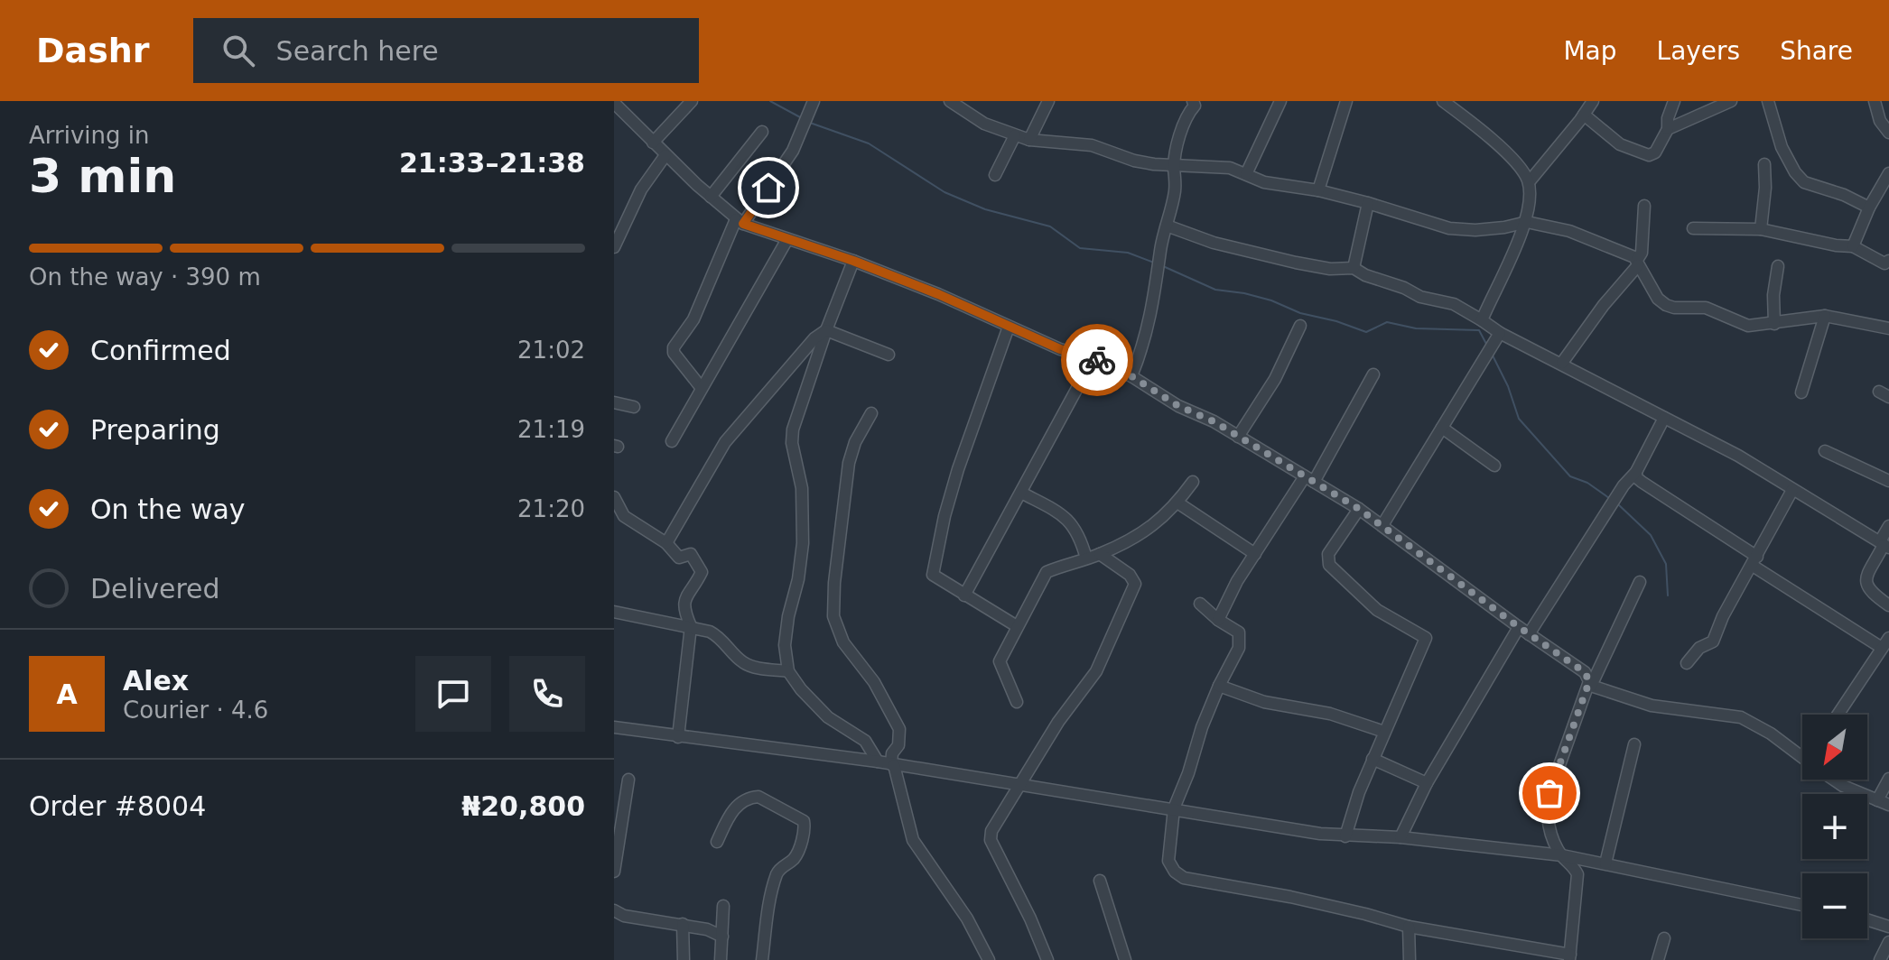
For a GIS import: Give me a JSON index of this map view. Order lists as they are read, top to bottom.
{
  "north": "bottom left",
  "page": {
    "header": "Dashr",
    "search": "Search here",
    "nav": ["Map", "Layers", "Share"],
    "heading": ["3 min", "Arriving in", "21:33–21:38"],
    "panel": [
      "Alex",
      "Courier · 4.6",
      "Order #8004",
      "₦20,800"
    ],
    "bar": "On the way · 390 m",
    "list": [
      ["Confirmed", "21:02"],
      ["Preparing", "21:19"],
      ["On the way", "21:20"],
      "Delivered"
    ],
    "round": "A",
    "map_buttons": ["+", "−"]
  }
}
